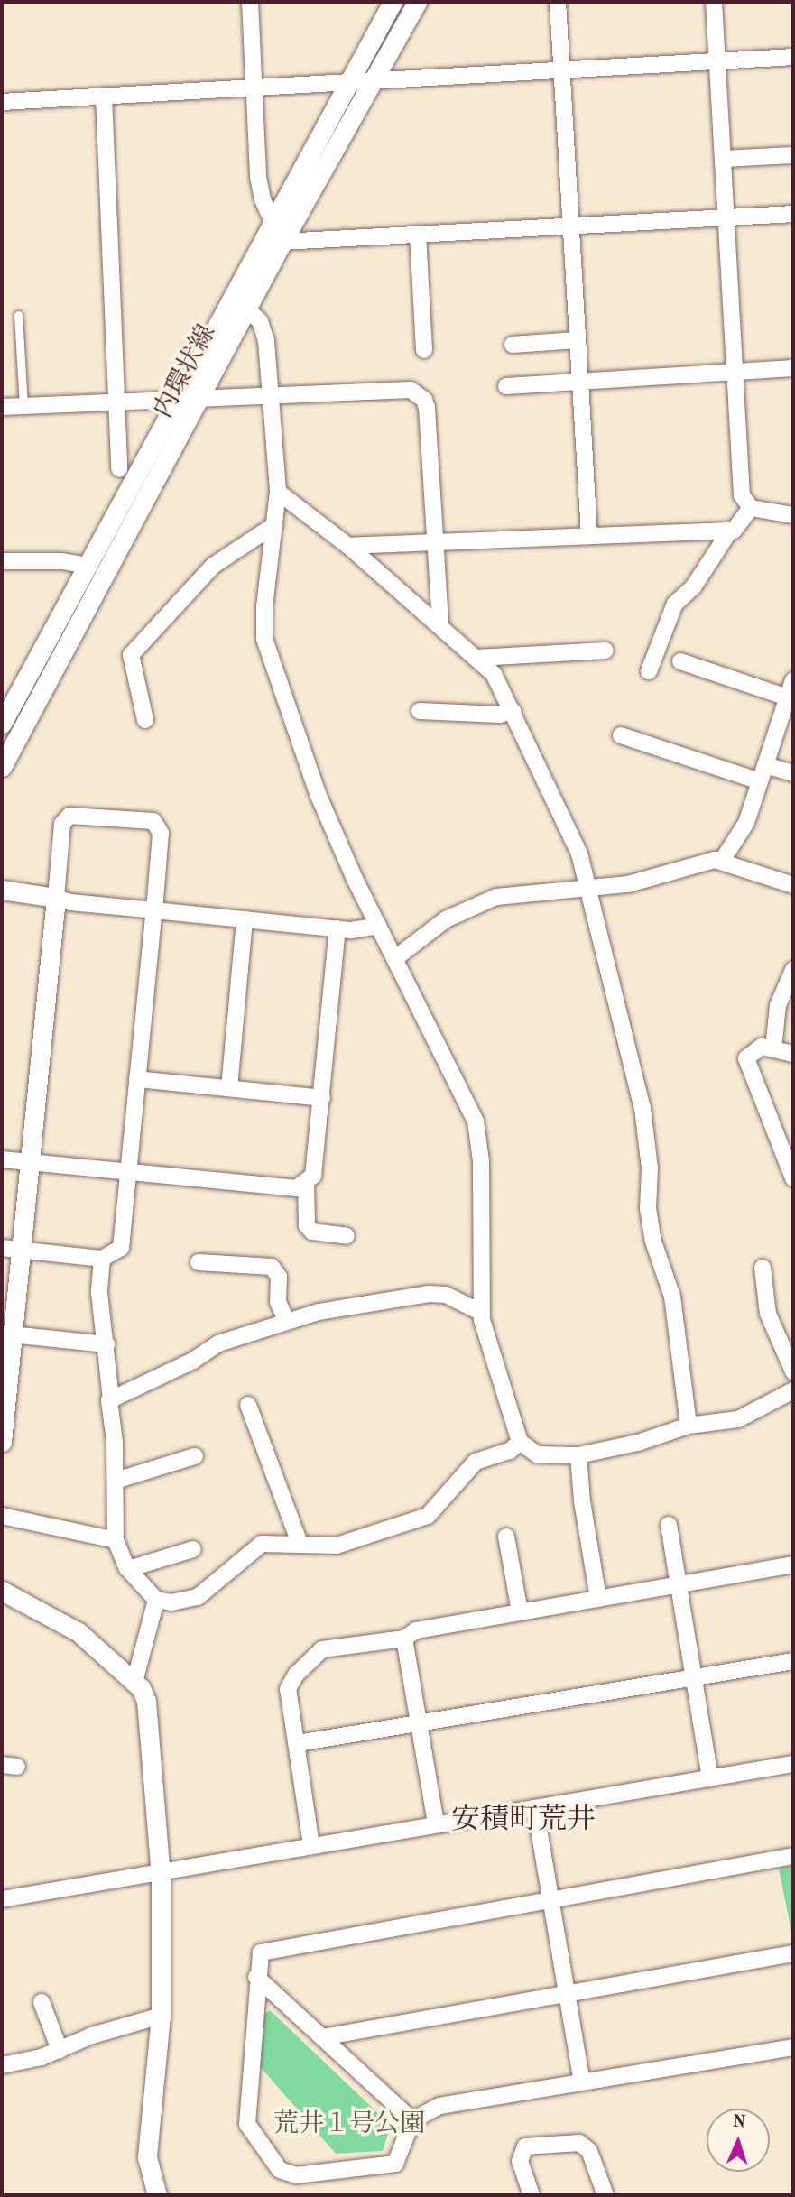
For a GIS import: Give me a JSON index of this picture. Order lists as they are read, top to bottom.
{
  "streets": {
    "street": ["内環状線"]
  },
  "districts": ["安積町荒井"],
  "parks": ["荒井１号公園"],
  "north": "top"
}
